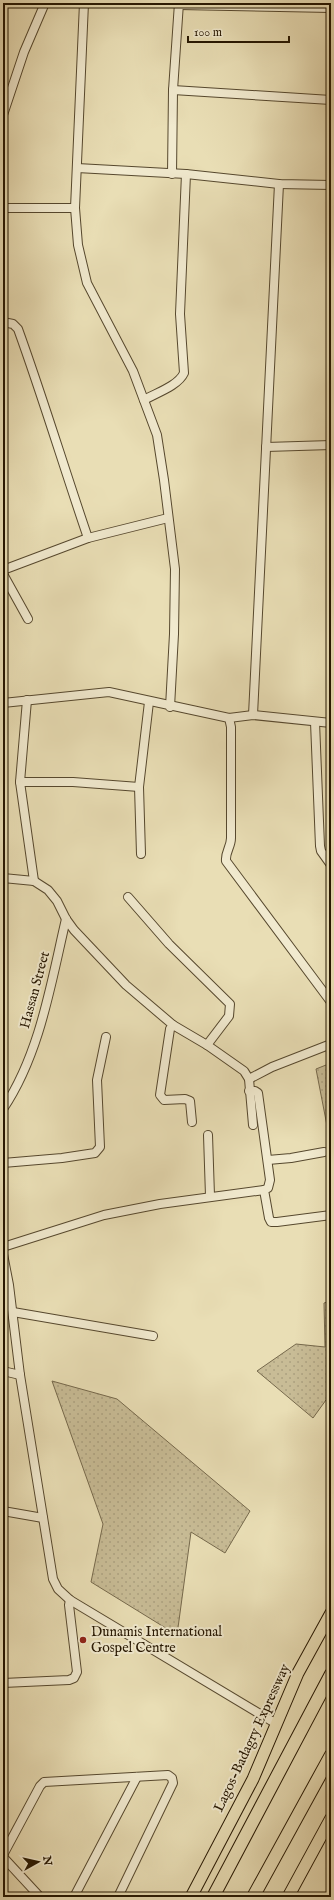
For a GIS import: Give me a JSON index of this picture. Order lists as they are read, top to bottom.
{
  "streets": {
    "main road": ["Lagos-Badagry Expressway"],
    "street": ["Hassan Street"]
  },
  "places": ["Dunamis International Gospel Centre"],
  "scale_bar": "100 m",
  "north": "right"
}
